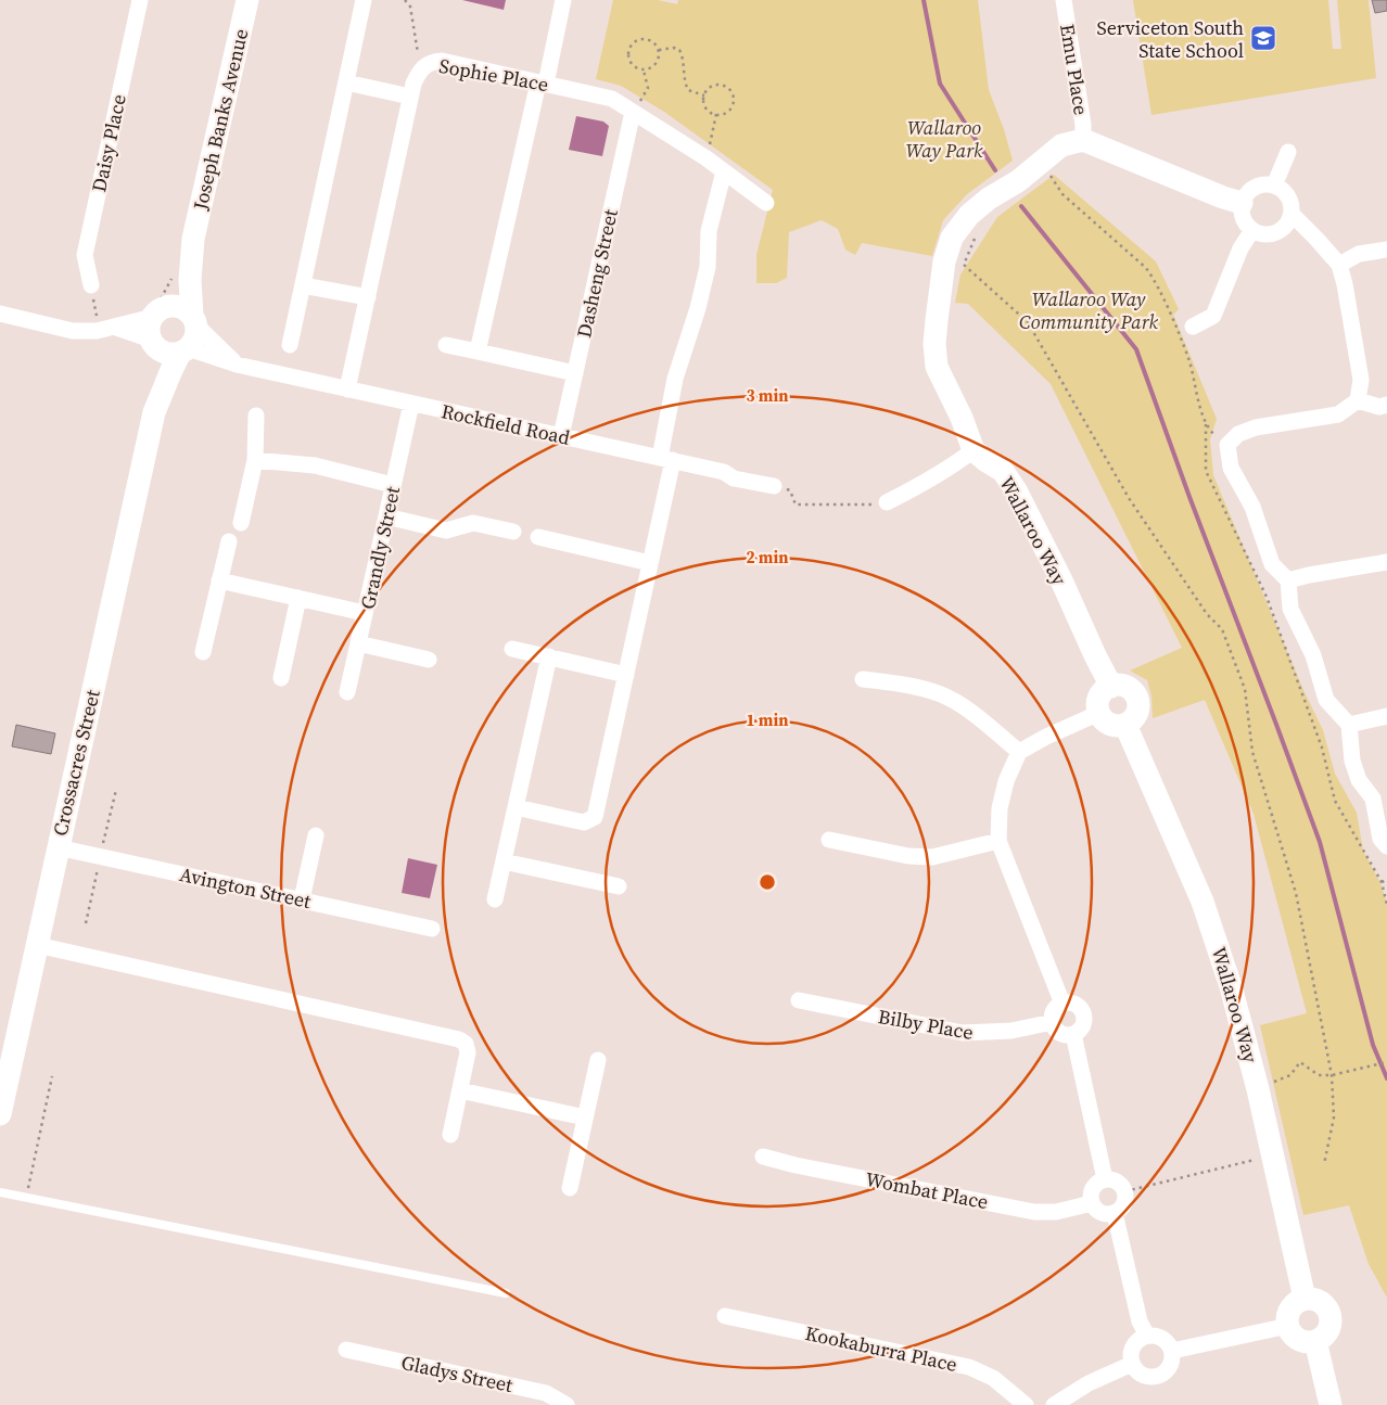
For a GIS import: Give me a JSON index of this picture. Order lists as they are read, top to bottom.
{
  "streets": {
    "street": [
      "Emu Place",
      "Sophie Place",
      "Joseph Banks Avenue",
      "Daisy Place",
      "Dasheng Street",
      "Rockfield Road",
      "Wallaroo Way",
      "Grandly Street",
      "Crossacres Street",
      "Avington Street",
      "Bilby Place",
      "Wombat Place",
      "Kookaburra Place",
      "Gladys Street"
    ]
  },
  "crossings": [
    ["Sophie Place", "Dasheng Street"],
    ["Sophie Place", "Rockfield Road"],
    ["Joseph Banks Avenue", "Rockfield Road"],
    ["Joseph Banks Avenue", "Crossacres Street"],
    ["Dasheng Street", "Rockfield Road"],
    ["Rockfield Road", "Grandly Street"],
    ["Rockfield Road", "Crossacres Street"],
    ["Crossacres Street", "Avington Street"]
  ],
  "parks": ["Wallaroo Way Park", "Wallaroo Way Community Park"],
  "places": {
    "school or university": ["Serviceton South State School"]
  },
  "rings": ["3 min", "2 min", "1 min"]
}
